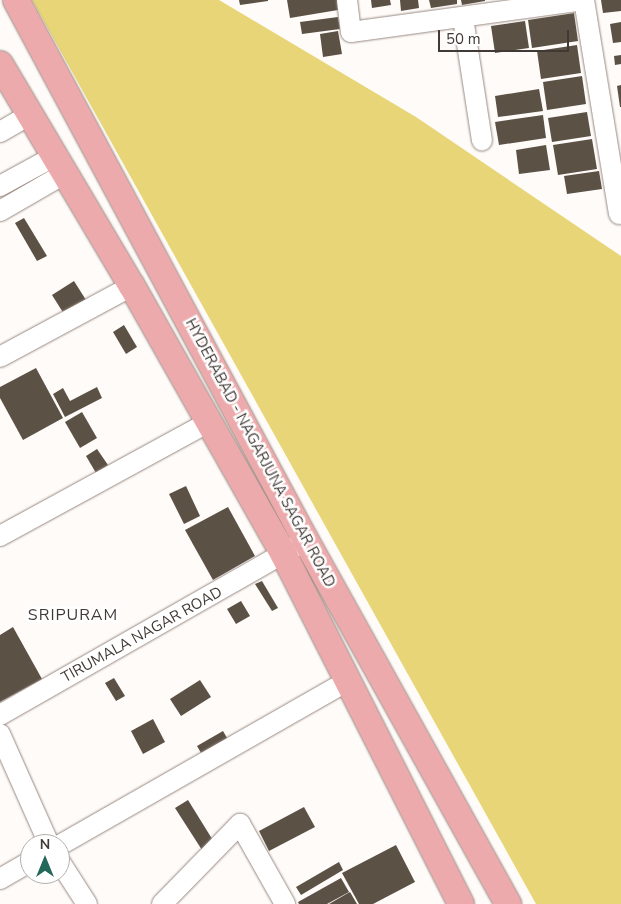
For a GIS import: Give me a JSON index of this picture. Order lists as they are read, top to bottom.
{
  "streets": {
    "main road": ["HYDERABAD - NAGARJUNA SAGAR ROAD"],
    "street": ["TIRUMALA NAGAR ROAD"]
  },
  "crossings": [
    ["HYDERABAD - NAGARJUNA SAGAR ROAD", "TIRUMALA NAGAR ROAD"]
  ],
  "districts": ["SRIPURAM"],
  "scale_bar": "50 m",
  "north": "top"
}
